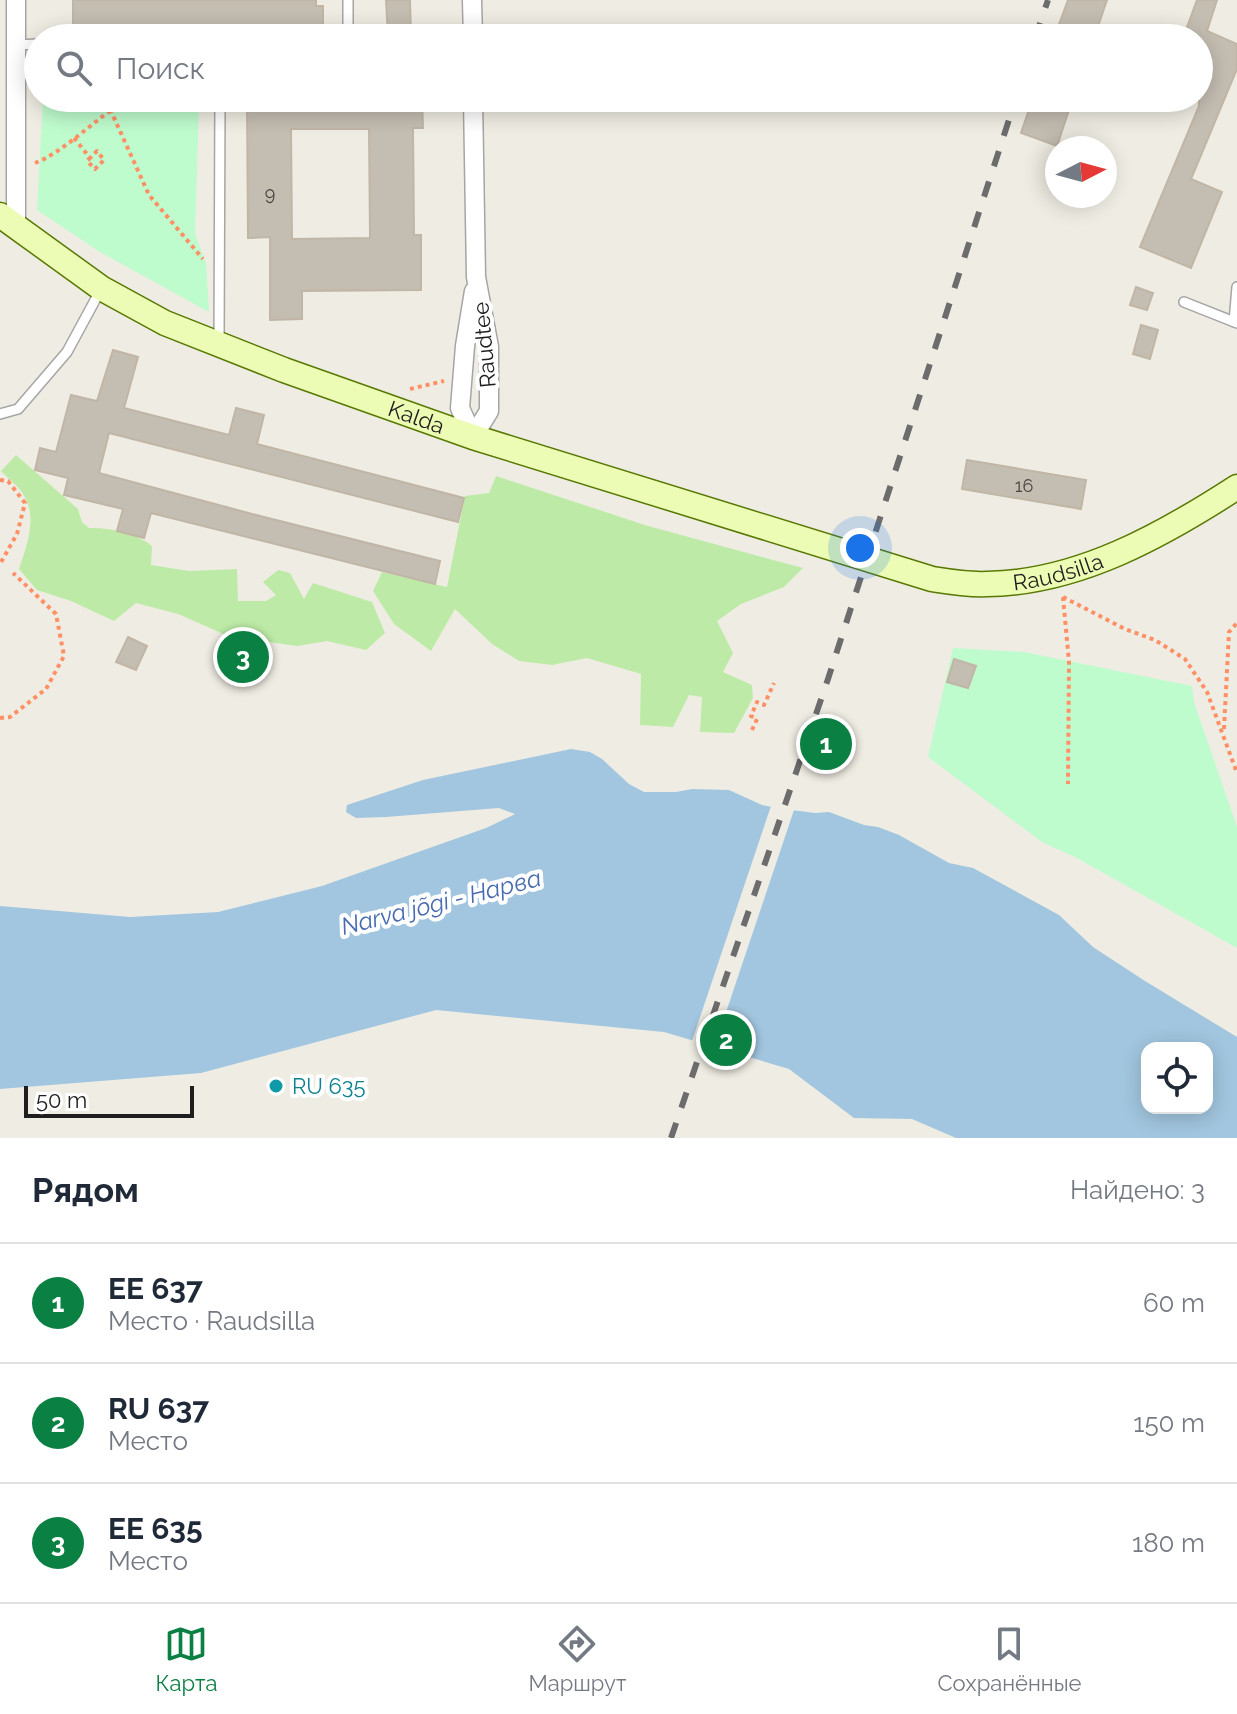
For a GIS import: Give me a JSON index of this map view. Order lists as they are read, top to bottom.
{
  "streets": {
    "street": ["Raudtee", "Kalda", "Raudsilla"]
  },
  "crossings": [
    ["Raudtee", "Kalda"],
    ["Kalda", "Raudsilla"]
  ],
  "water": ["Narva jõgi - Нарва"],
  "places": ["RU 635"],
  "house_numbers": ["9", "16"],
  "scale_bar": "50 m",
  "north": "right",
  "page": {
    "search": "Поиск",
    "pins": ["3", "1", "2"],
    "scale": "50 m",
    "heading": ["Рядом", "Найдено: 3"],
    "list": [
      {
        "mark": "1",
        "name": "EE 637",
        "note": "Место · Raudsilla",
        "value": "60 m"
      },
      {
        "mark": "2",
        "name": "RU 637",
        "note": "Место",
        "value": "150 m"
      },
      {
        "mark": "3",
        "name": "EE 635",
        "note": "Место",
        "value": "180 m"
      }
    ],
    "nav": ["Карта", "Маршрут", "Сохранённые"]
  }
}
